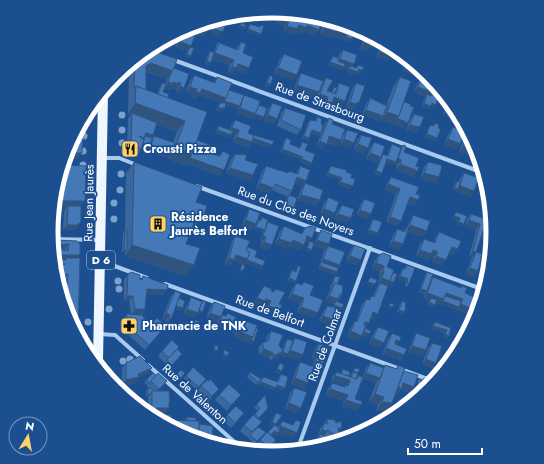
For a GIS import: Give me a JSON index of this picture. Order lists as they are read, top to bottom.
{
  "streets": {
    "main road": ["Rue Jean Jaurès", "D 6"],
    "street": [
      "Rue de Strasbourg",
      "Rue du Clos des Noyers",
      "Rue de Belfort",
      "Rue de Colmar",
      "Rue de Valenton"
    ]
  },
  "crossings": [
    ["Rue Jean Jaurès", "Rue de Valenton"],
    ["Rue du Clos des Noyers", "Rue de Colmar"],
    ["Rue de Belfort", "Rue de Colmar"]
  ],
  "places": {
    "restaurant": ["Crousti Pizza"],
    "building": ["Résidence Jaurès Belfort"],
    "pharmacy": ["Pharmacie de TNK"]
  },
  "scale_bar": "50 m",
  "north": "top"
}
